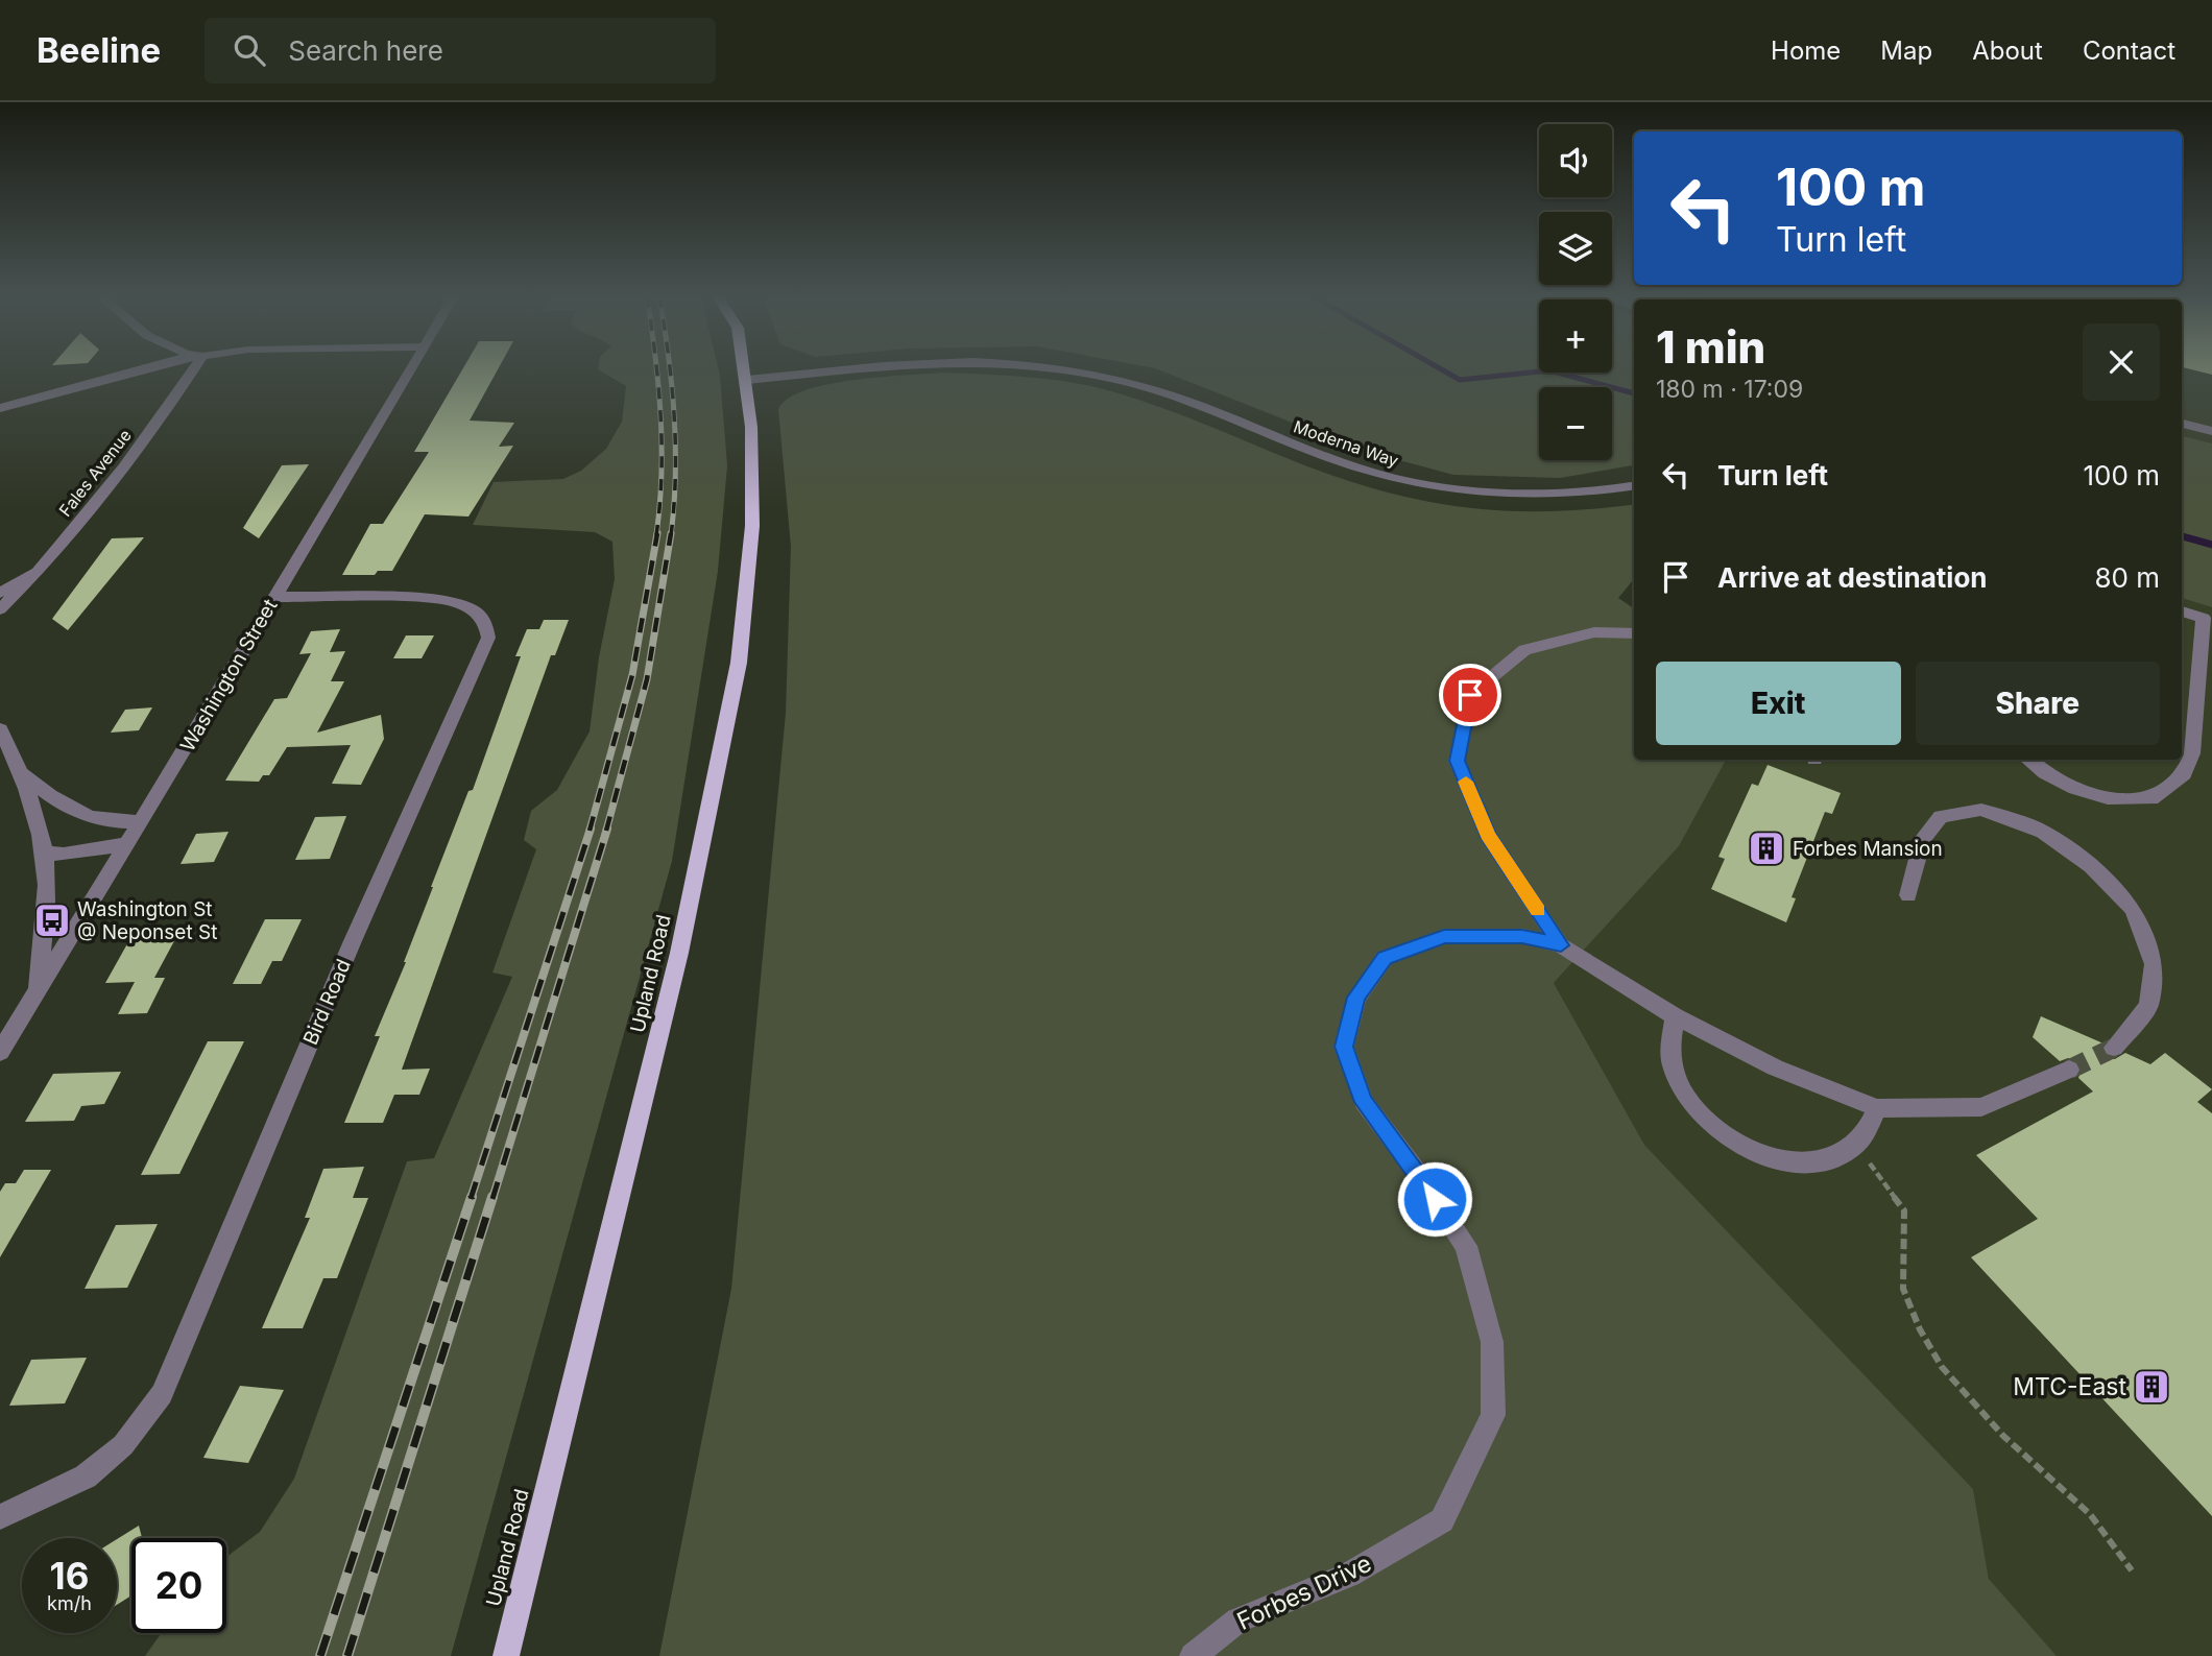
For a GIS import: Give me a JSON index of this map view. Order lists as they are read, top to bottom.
{
  "streets": {
    "main road": ["Upland Road"],
    "street": [
      "Moderna Way",
      "Fales Avenue",
      "Washington Street",
      "Bird Road",
      "Forbes Drive"
    ]
  },
  "crossings": [
    ["Moderna Way", "Upland Road"],
    ["Washington Street", "Bird Road"]
  ],
  "places": {
    "building": ["Forbes Mansion", "MTC-East"],
    "bus stop": ["Washington St @ Neponset St"]
  },
  "page": {
    "header": "Beeline",
    "search": "Search here",
    "nav": [
      "Home",
      "Map",
      "About",
      "Contact"
    ],
    "map_buttons": ["+", "−"],
    "turn": ["100 m", "Turn left"],
    "heading": ["1 min", "180 m · 17:09"],
    "list": [
      {
        "name": "Turn left",
        "value": "100 m"
      },
      {
        "name": "Arrive at destination",
        "value": "80 m"
      }
    ],
    "buttons": ["Exit", "Share"],
    "speed": "16 km/h",
    "limit": "20"
  }
}
